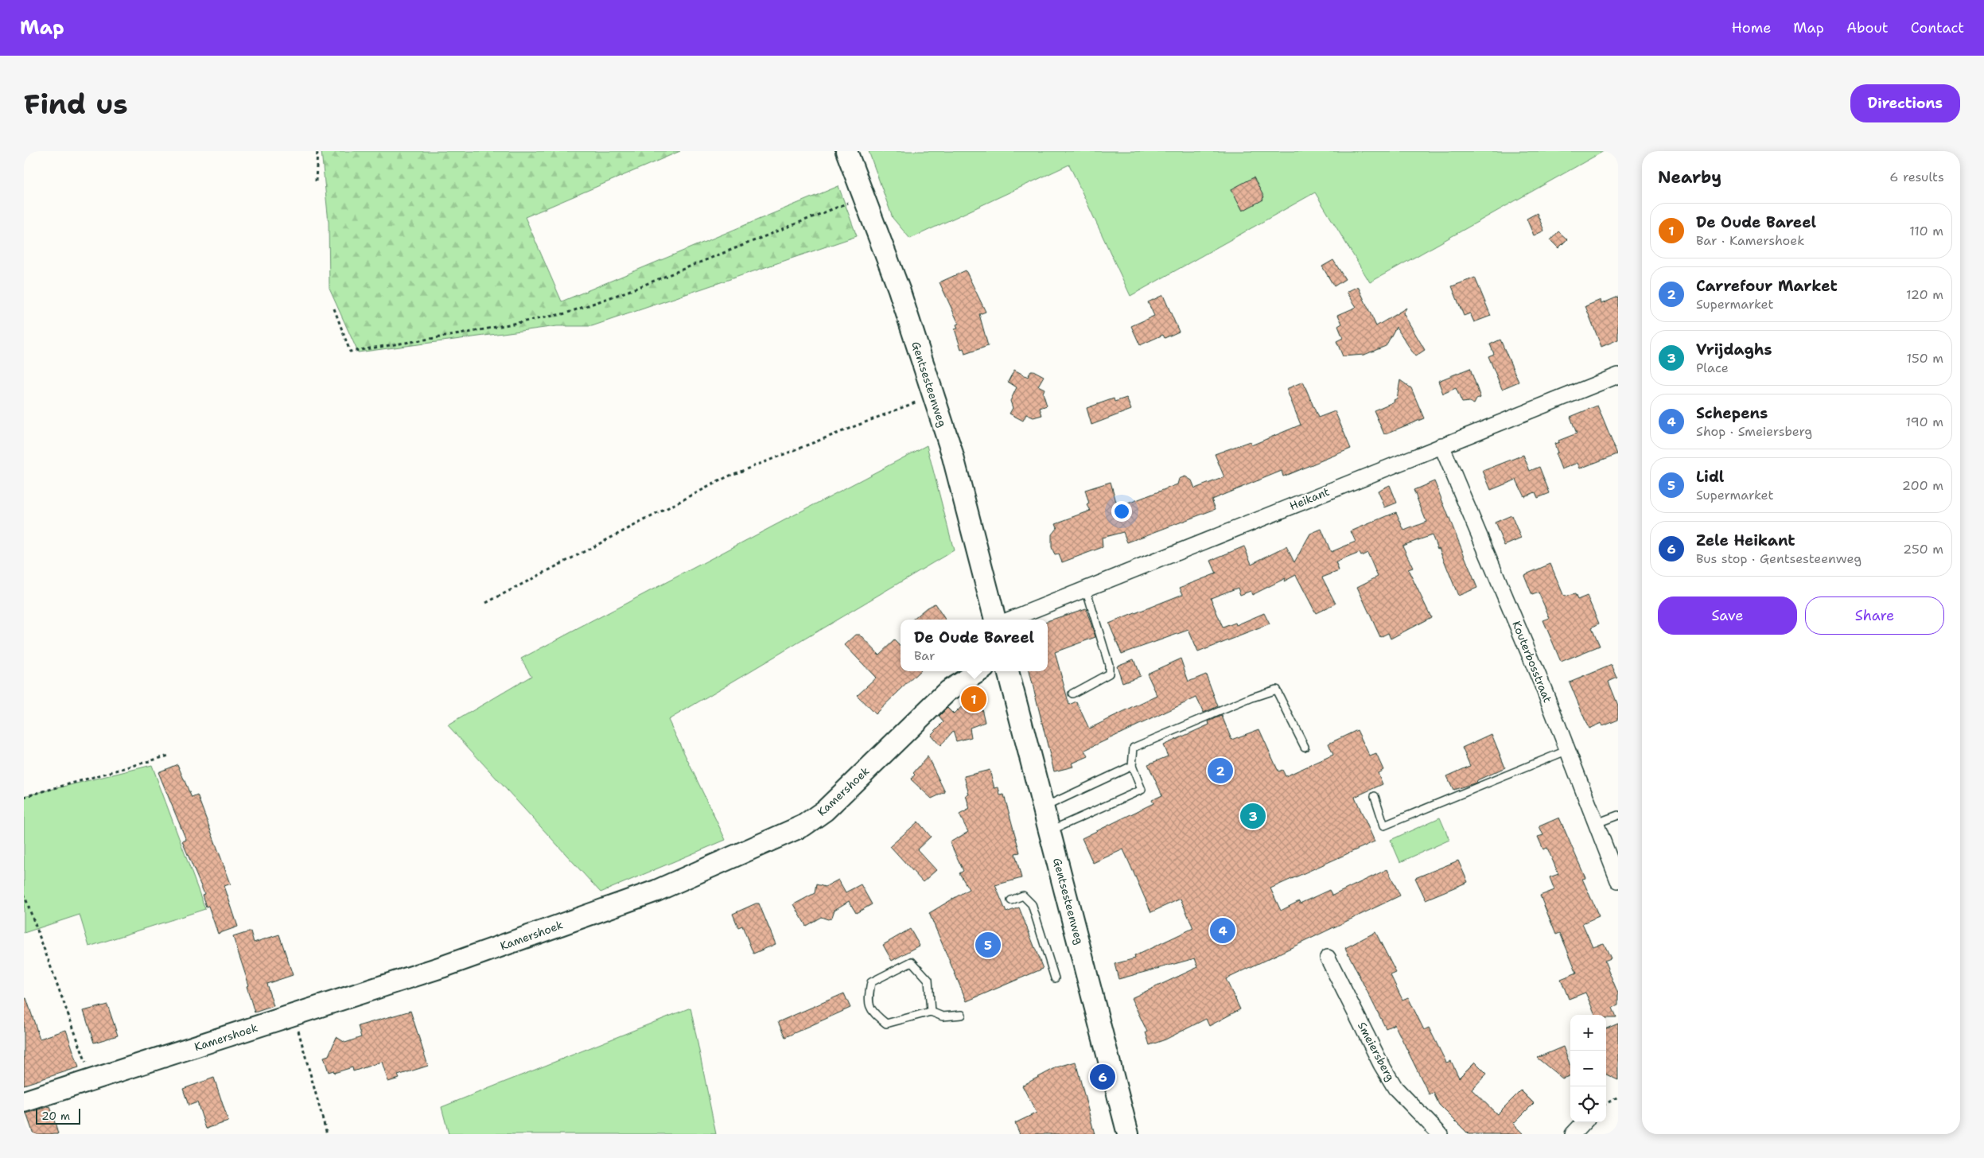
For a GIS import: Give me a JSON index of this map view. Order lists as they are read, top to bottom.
{
  "streets": {
    "street": [
      "Gentsesteenweg",
      "Heikant",
      "Kouterbosstraat",
      "Kamershoek",
      "Smeiersberg"
    ]
  },
  "crossings": [
    ["Heikant", "Kouterbosstraat"]
  ],
  "scale_bar": "20 m",
  "page": {
    "header": "Map",
    "nav": [
      "Home",
      "Map",
      "About",
      "Contact"
    ],
    "buttons": [
      "Directions",
      ["Save", "Share"]
    ],
    "title": "Find us",
    "heading": ["Nearby", "6 results"],
    "list": [
      {
        "mark": "1",
        "name": "De Oude Bareel",
        "note": "Bar · Kamershoek",
        "value": "110 m"
      },
      {
        "mark": "2",
        "name": "Carrefour Market",
        "note": "Supermarket",
        "value": "120 m"
      },
      {
        "mark": "3",
        "name": "Vrijdaghs",
        "note": "Place",
        "value": "150 m"
      },
      {
        "mark": "4",
        "name": "Schepens",
        "note": "Shop · Smeiersberg",
        "value": "190 m"
      },
      {
        "mark": "5",
        "name": "Lidl",
        "note": "Supermarket",
        "value": "200 m"
      },
      {
        "mark": "6",
        "name": "Zele Heikant",
        "note": "Bus stop · Gentsesteenweg",
        "value": "250 m"
      }
    ],
    "popup": ["De Oude Bareel", "Bar"],
    "pins": [
      "1",
      "2",
      "3",
      "4",
      "5",
      "6"
    ],
    "map_buttons": ["+", "−"],
    "scale": "20 m"
  }
}
